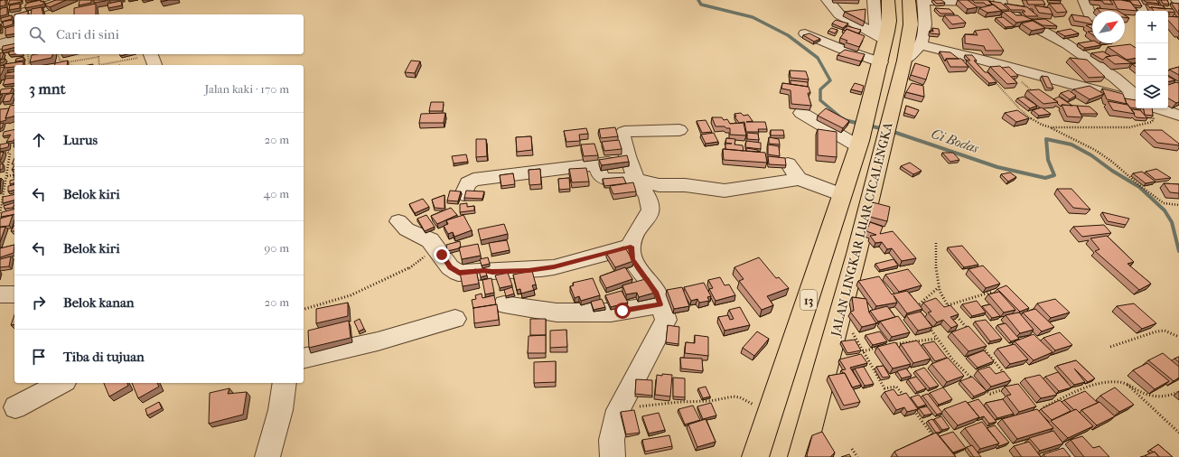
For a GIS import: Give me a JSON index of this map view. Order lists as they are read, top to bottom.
{
  "streets": {
    "highway": ["JALAN LINGKAR LUAR CICALENGKA", "13"]
  },
  "water": ["Ci Bodas"],
  "north": "top right",
  "page": {
    "map_buttons": ["+", "−"],
    "search": "Cari di sini",
    "heading": ["3 mnt", "Jalan kaki · 170 m"],
    "list": [
      ["Lurus", "20 m"],
      ["Belok kiri", "40 m"],
      ["Belok kiri", "90 m"],
      ["Belok kanan", "20 m"],
      "Tiba di tujuan"
    ]
  }
}
